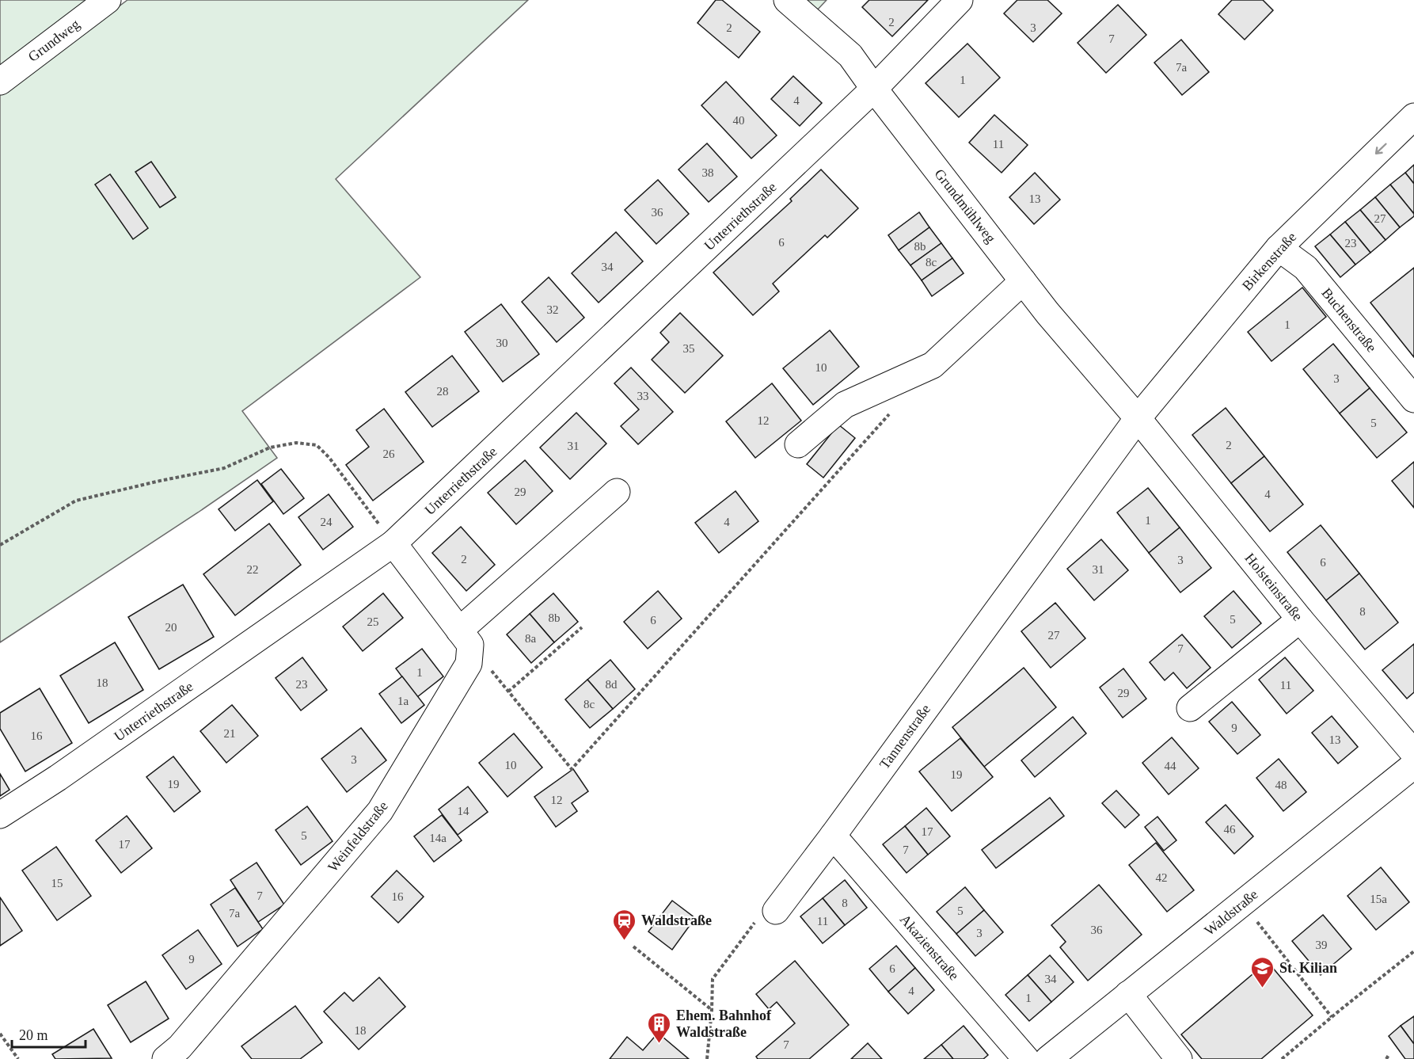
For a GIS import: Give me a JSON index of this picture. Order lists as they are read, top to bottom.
{
  "streets": {
    "street": [
      "Grundweg",
      "Grundmühlweg",
      "Unterriethstraße",
      "Birkenstraße",
      "Buchenstraße",
      "Holsteinstraße",
      "Tannenstraße",
      "Weinfeldstraße",
      "Waldstraße",
      "Akazienstraße"
    ]
  },
  "crossings": [
    ["Grundmühlweg", "Unterriethstraße"],
    ["Grundmühlweg", "Birkenstraße"],
    ["Grundmühlweg", "Holsteinstraße"],
    ["Grundmühlweg", "Tannenstraße"],
    ["Birkenstraße", "Buchenstraße"],
    ["Birkenstraße", "Holsteinstraße"],
    ["Birkenstraße", "Tannenstraße"],
    ["Holsteinstraße", "Tannenstraße"],
    ["Tannenstraße", "Akazienstraße"]
  ],
  "one_way": ["Birkenstraße"],
  "places": {
    "station": ["Waldstraße"],
    "school or university": ["St. Kilian"],
    "building": ["Ehem. Bahnhof Waldstraße"]
  },
  "house_numbers": [
    "2",
    "2",
    "3",
    "7",
    "7a",
    "1",
    "4",
    "40",
    "11",
    "38",
    "13",
    "36",
    "27",
    "6",
    "23",
    "8b",
    "8c",
    "34",
    "32",
    "1",
    "30",
    "35",
    "10",
    "3",
    "28",
    "33",
    "12",
    "5",
    "2",
    "31",
    "26",
    "29",
    "4",
    "1",
    "24",
    "4",
    "2",
    "3",
    "6",
    "22",
    "31",
    "8",
    "8b",
    "5",
    "6",
    "25",
    "20",
    "27",
    "8a",
    "7",
    "1",
    "18",
    "23",
    "8d",
    "11",
    "29",
    "1a",
    "8c",
    "9",
    "21",
    "16",
    "13",
    "3",
    "10",
    "44",
    "19",
    "19",
    "48",
    "12",
    "14",
    "46",
    "17",
    "5",
    "14a",
    "17",
    "7",
    "42",
    "15",
    "7",
    "16",
    "15a",
    "8",
    "5",
    "7a",
    "11",
    "36",
    "3",
    "39",
    "9",
    "6",
    "34",
    "4",
    "1",
    "18",
    "7"
  ],
  "scale_bar": "20 m"
}
